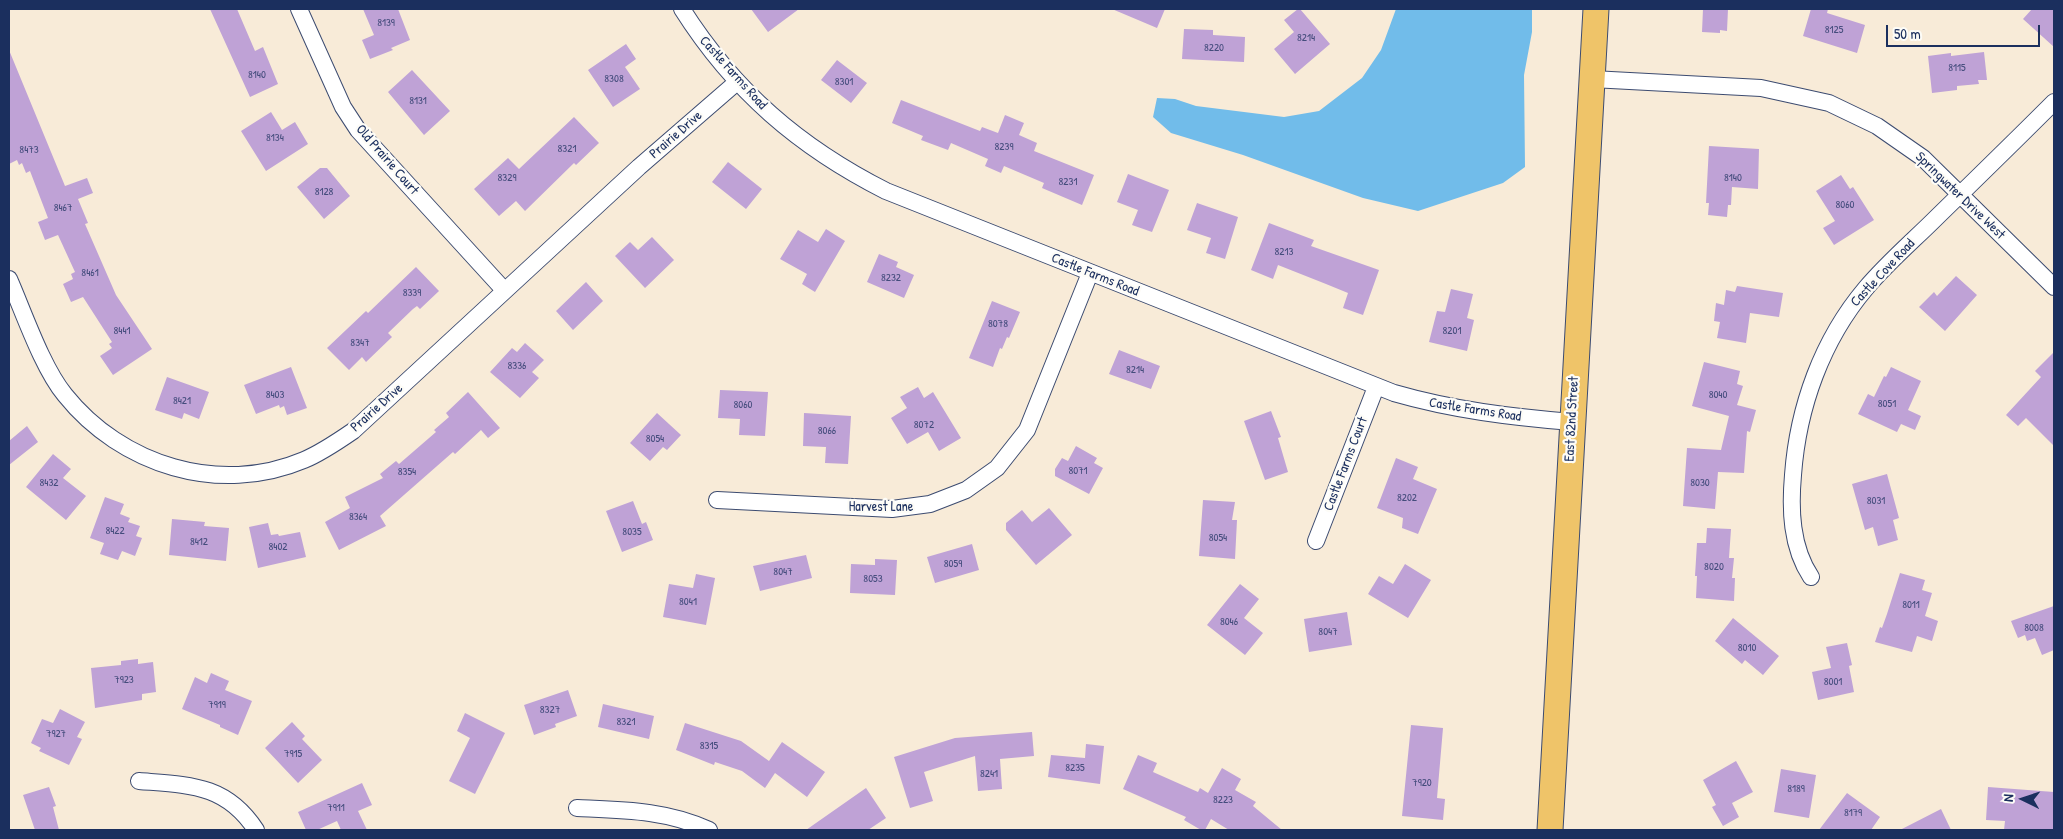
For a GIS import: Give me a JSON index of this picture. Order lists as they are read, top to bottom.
{
  "streets": {
    "main road": ["East 82nd Street"],
    "street": [
      "Castle Farms Road",
      "Prairie Drive",
      "Old Prairie Court",
      "Springwater Drive West",
      "Castle Cove Road",
      "Castle Farms Court",
      "Harvest Lane"
    ]
  },
  "crossings": [
    ["Castle Farms Road", "Prairie Drive"],
    ["Castle Farms Road", "East 82nd Street"],
    ["Castle Farms Road", "Castle Farms Court"],
    ["Castle Farms Road", "Harvest Lane"],
    ["Prairie Drive", "Old Prairie Court"],
    ["Springwater Drive West", "Castle Cove Road"],
    ["Springwater Drive West", "East 82nd Street"]
  ],
  "house_numbers": [
    "8139",
    "8125",
    "8214",
    "8220",
    "8115",
    "8140",
    "8308",
    "8301",
    "8131",
    "8134",
    "8239",
    "8321",
    "8473",
    "8329",
    "8140",
    "8231",
    "8128",
    "8060",
    "8467",
    "8213",
    "8461",
    "8232",
    "8339",
    "8078",
    "8441",
    "8201",
    "8347",
    "8336",
    "8214",
    "8403",
    "8040",
    "8421",
    "8051",
    "8060",
    "8072",
    "8066",
    "8054",
    "8071",
    "8354",
    "8432",
    "8030",
    "8202",
    "8031",
    "8364",
    "8422",
    "8035",
    "8054",
    "8412",
    "8402",
    "8059",
    "8020",
    "8047",
    "8053",
    "8041",
    "8011",
    "8046",
    "8008",
    "8047",
    "8010",
    "7923",
    "8001",
    "7919",
    "8327",
    "8321",
    "7927",
    "8315",
    "7915",
    "8235",
    "8241",
    "7920",
    "8189",
    "8223",
    "7911",
    "8179"
  ],
  "scale_bar": "50 m",
  "north": "left"
}
